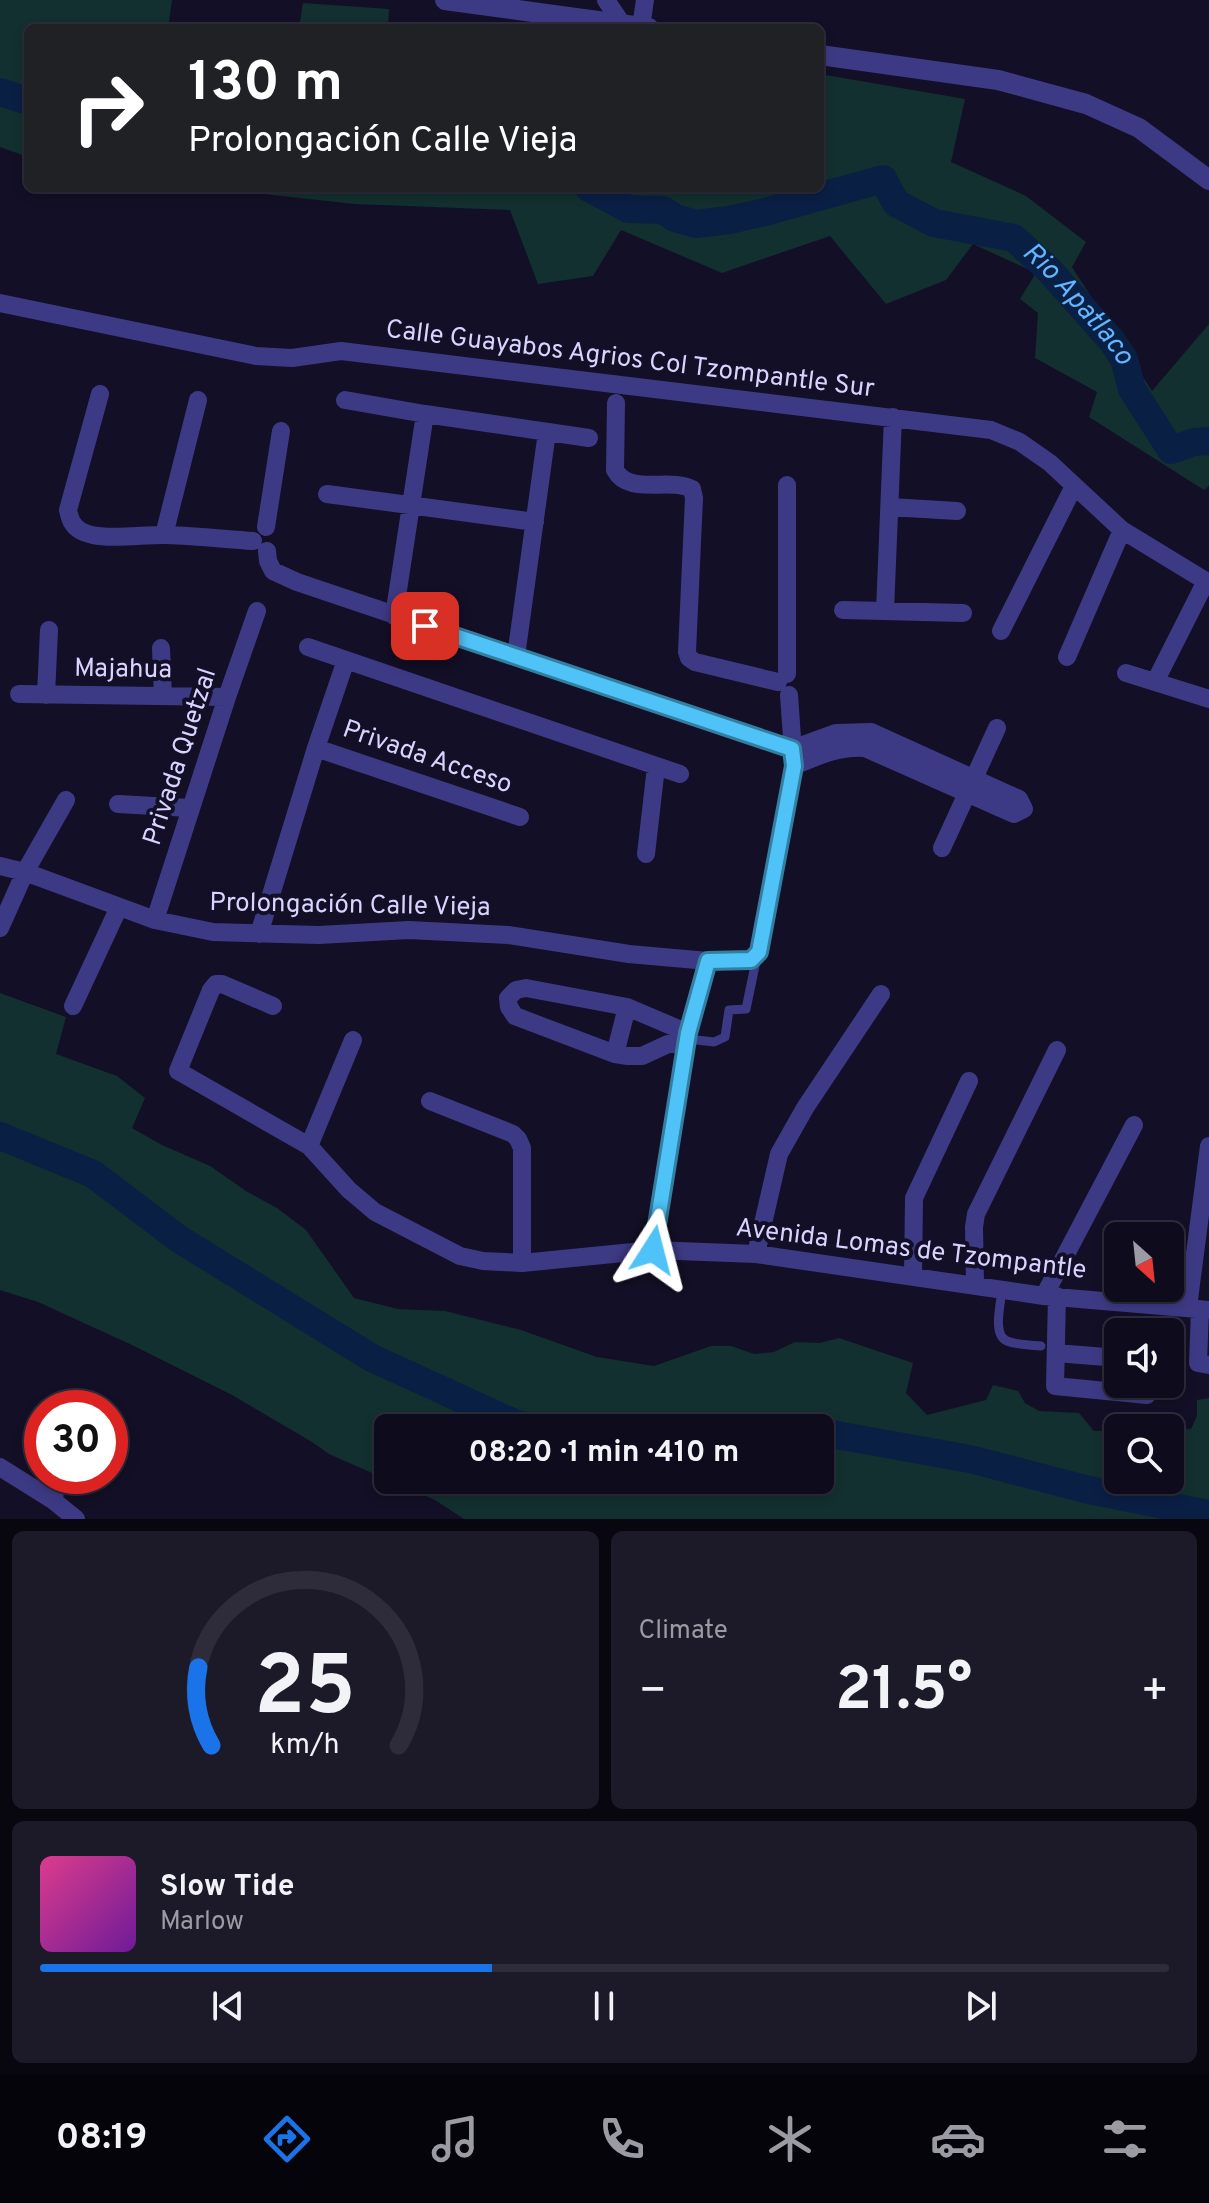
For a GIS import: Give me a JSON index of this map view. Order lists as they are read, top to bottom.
{
  "streets": {
    "street": [
      "Calle Guayabos Agrios Col Tzompantle Sur",
      "Majahua",
      "Privada Quetzal",
      "Privada Acceso",
      "Prolongación Calle Vieja",
      "Avenida Lomas de Tzompantle"
    ]
  },
  "crossings": [
    ["Majahua", "Privada Quetzal"],
    ["Privada Quetzal", "Prolongación Calle Vieja"],
    ["Privada Acceso", "Prolongación Calle Vieja"]
  ],
  "water": ["Rio Apatlaco"],
  "north": "bottom right",
  "page": {
    "turn": ["130 m", "Prolongación Calle Vieja"],
    "limit": "30",
    "trip": "08:20 · 1 min · 410 m",
    "tile": "Climate",
    "heat": ["−", "21.5°", "+"],
    "song": ["Slow Tide", "Marlow"],
    "tabs": "08:19",
    "gauge": ["25", "km/h"]
  }
}
